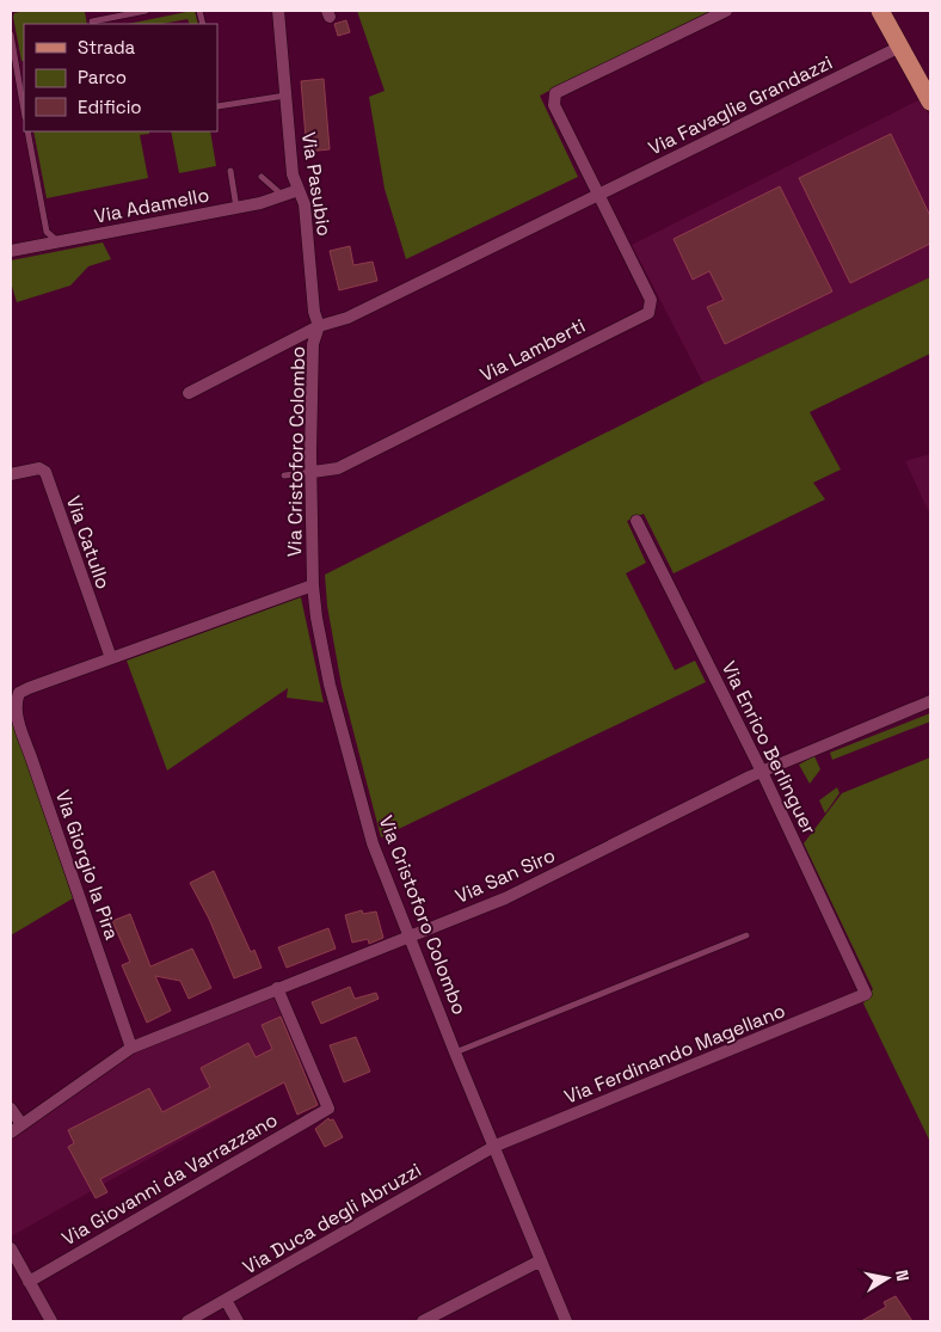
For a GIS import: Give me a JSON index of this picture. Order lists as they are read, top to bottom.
{
  "streets": {
    "street": [
      "Via Favaglie Grandazzi",
      "Via Pasubio",
      "Via Adamello",
      "Via Lamberti",
      "Via Cristoforo Colombo",
      "Via Catullo",
      "Via Enrico Berlinguer",
      "Via Giorgio la Pira",
      "Via San Siro",
      "Via Ferdinando Magellano",
      "Via Giovanni da Varrazzano",
      "Via Duca degli Abruzzi"
    ]
  },
  "crossings": [
    ["Via Favaglie Grandazzi", "Via Pasubio"],
    ["Via Favaglie Grandazzi", "Via Lamberti"],
    ["Via Favaglie Grandazzi", "Via Cristoforo Colombo"],
    ["Via Pasubio", "Via Adamello"],
    ["Via Pasubio", "Via Cristoforo Colombo"],
    ["Via Lamberti", "Via Cristoforo Colombo"],
    ["Via Cristoforo Colombo", "Via San Siro"],
    ["Via Cristoforo Colombo", "Via Ferdinando Magellano"],
    ["Via Cristoforo Colombo", "Via Duca degli Abruzzi"],
    ["Via Catullo", "Via Giorgio la Pira"],
    ["Via Enrico Berlinguer", "Via San Siro"],
    ["Via Enrico Berlinguer", "Via Ferdinando Magellano"],
    ["Via Giorgio la Pira", "Via San Siro"],
    ["Via San Siro", "Via Giovanni da Varrazzano"],
    ["Via Ferdinando Magellano", "Via Duca degli Abruzzi"]
  ],
  "legend": ["Strada", "Parco", "Edificio"],
  "north": "right"
}
